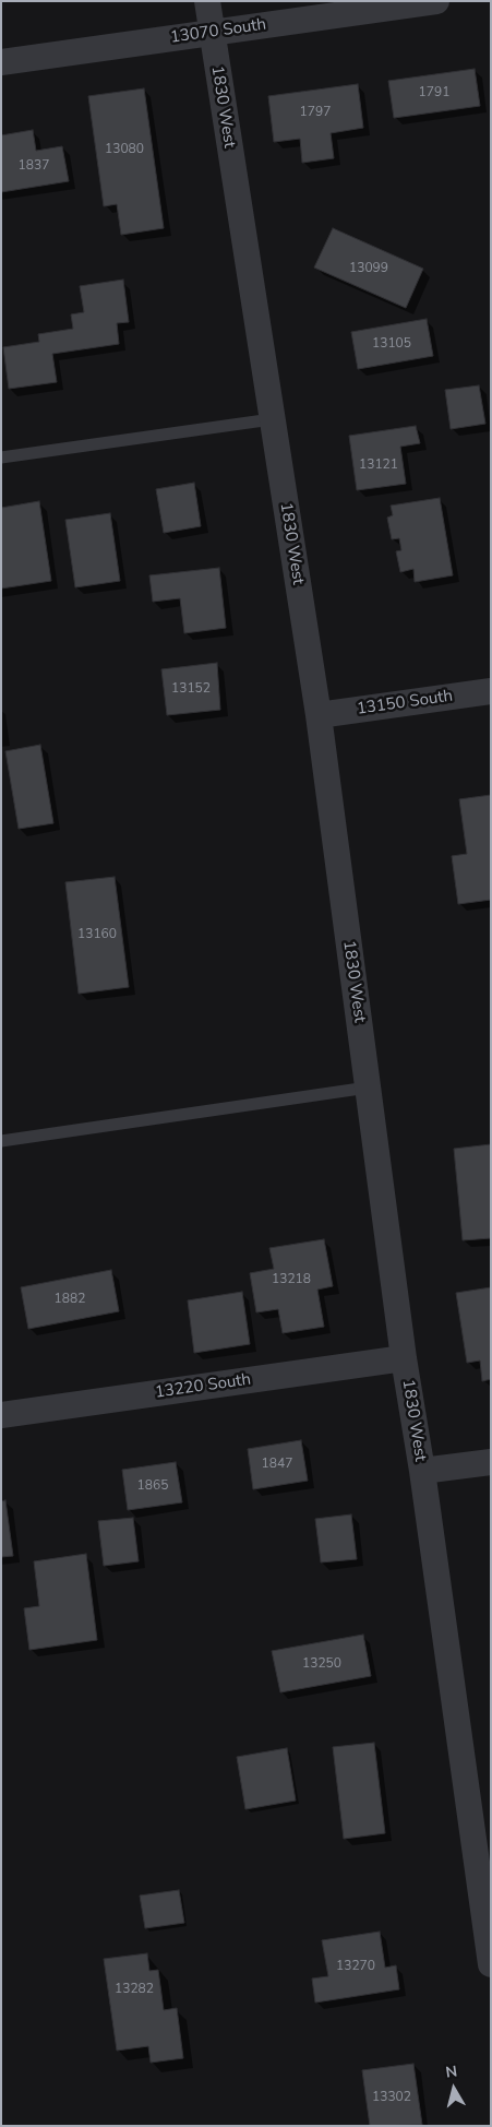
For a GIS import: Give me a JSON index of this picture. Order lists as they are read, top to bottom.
{
  "streets": {
    "street": [
      "13070 South",
      "1830 West",
      "13150 South",
      "13220 South"
    ]
  },
  "crossings": [
    ["13070 South", "1830 West"],
    ["1830 West", "13150 South"],
    ["1830 West", "13220 South"]
  ],
  "house_numbers": [
    "1791",
    "1797",
    "13080",
    "1837",
    "13099",
    "13105",
    "13121",
    "13152",
    "13160",
    "13218",
    "1882",
    "1847",
    "1865",
    "13250",
    "13270",
    "13282",
    "13302"
  ],
  "north": "top"
}
